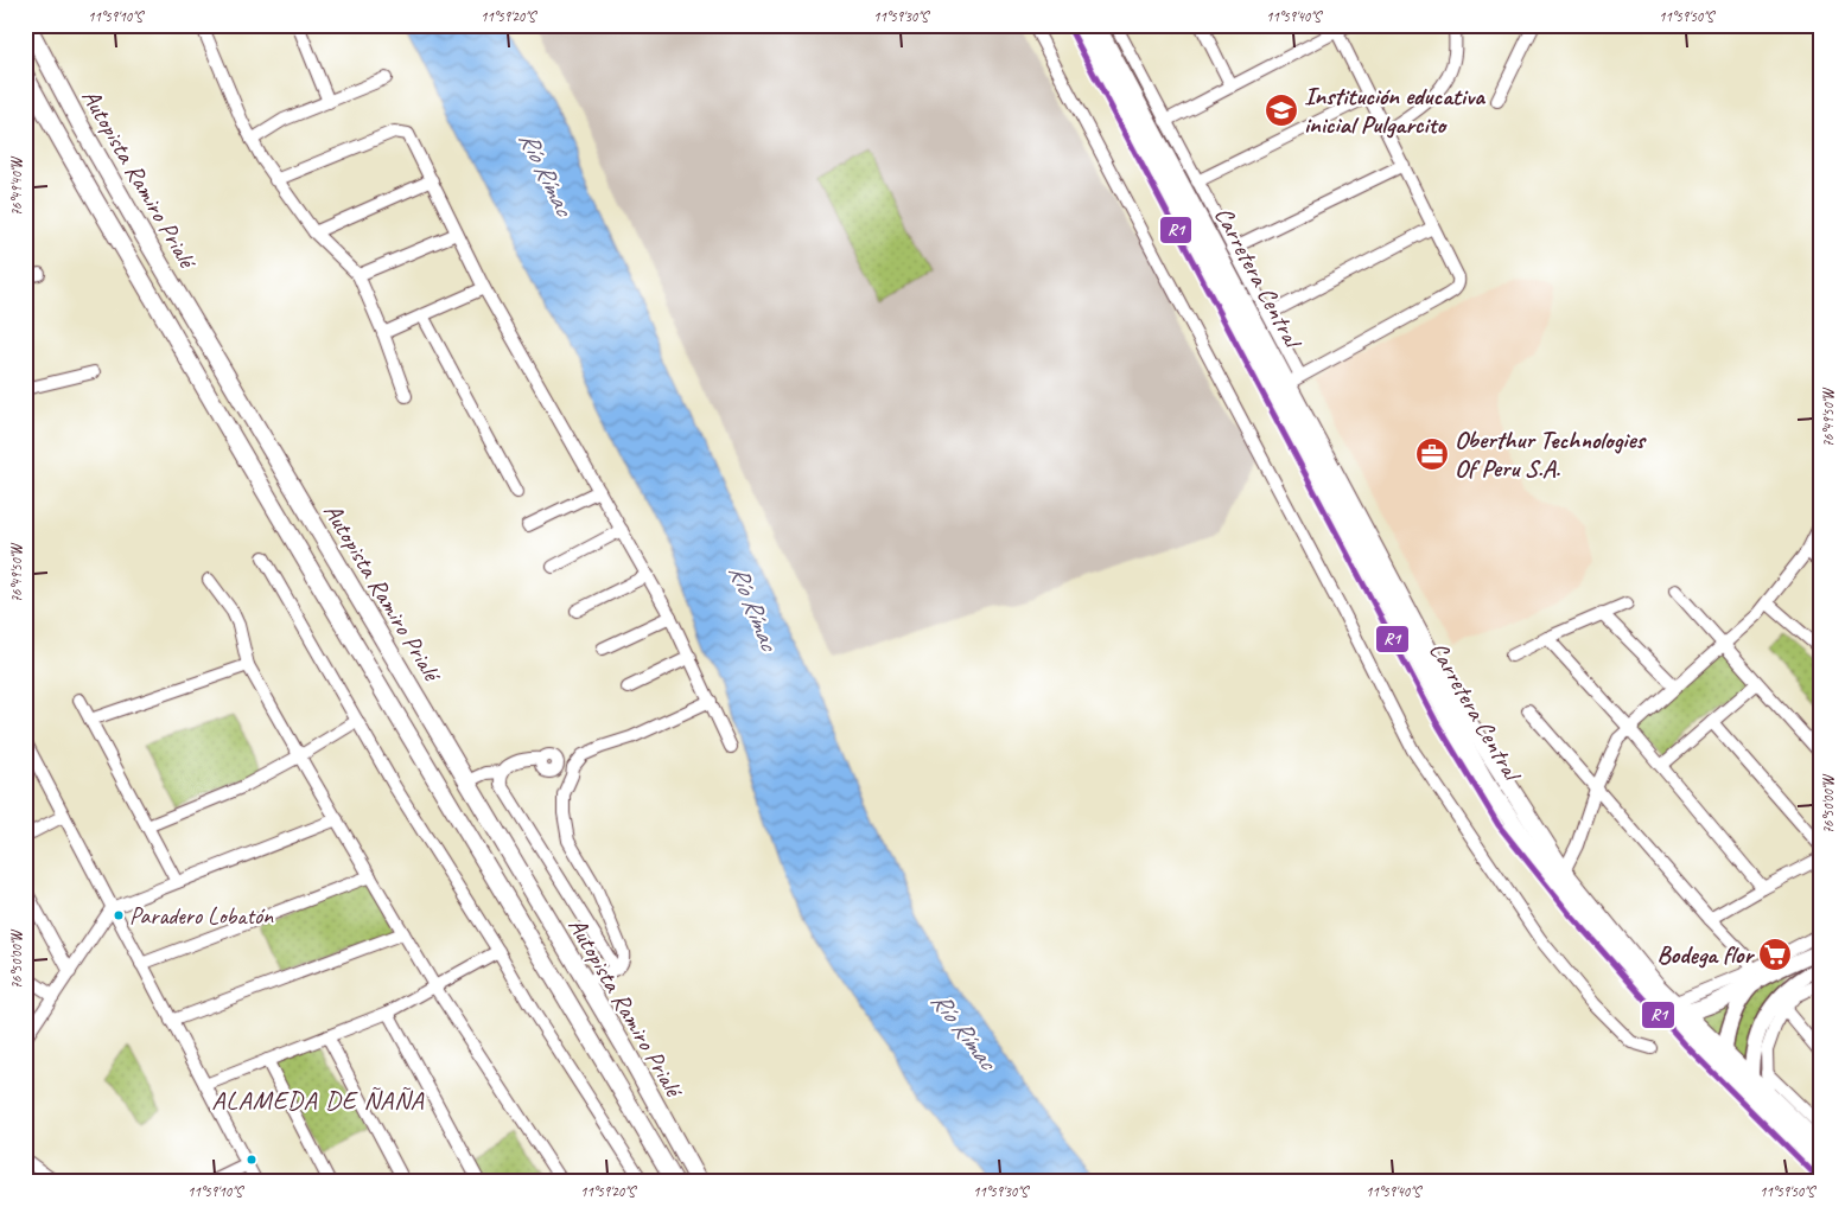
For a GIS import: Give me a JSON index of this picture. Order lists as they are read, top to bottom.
{
  "streets": {
    "highway": ["Autopista Ramiro Prialé", "Carretera Central"]
  },
  "districts": ["ALAMEDA DE ÑAÑA"],
  "water": ["Río Rímac"],
  "places": {
    "school or university": ["Institución educativa inicial Pulgarcito"],
    "office": ["Oberthur Technologies Of Peru S.A."],
    "other": ["Paradero Lobatón"],
    "supermarket": ["Bodega flor"]
  },
  "lines": ["transit line R1"],
  "coordinates": [
    "11°59'10\"S",
    "11°59'20\"S",
    "11°59'30\"S",
    "11°59'40\"S",
    "11°59'50\"S",
    "76°49'40\"W",
    "76°49'50\"W",
    "76°50'00\"W"
  ]
}
